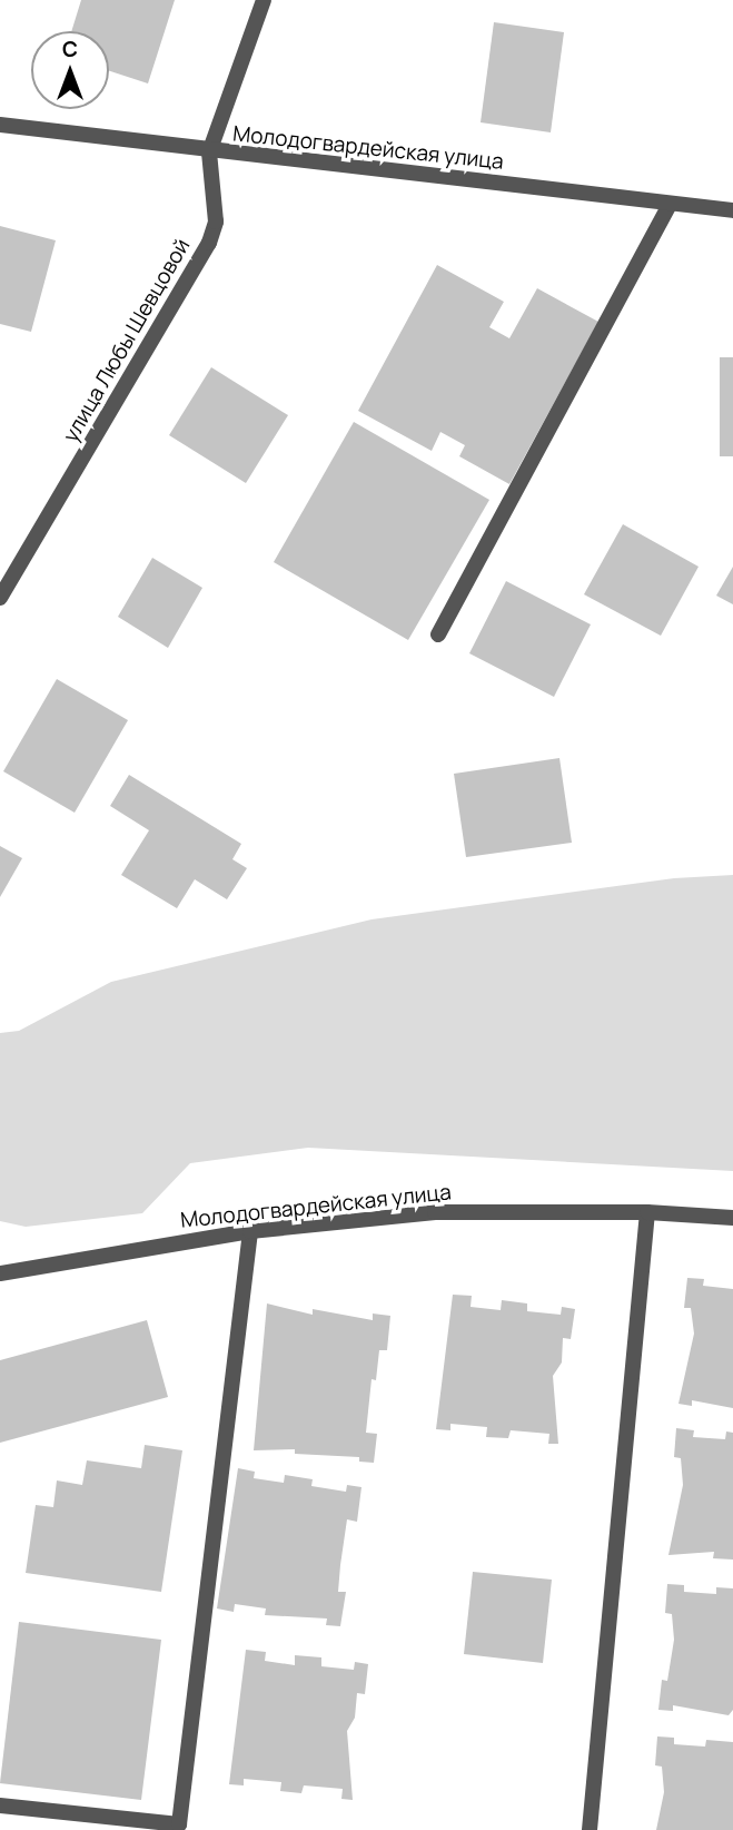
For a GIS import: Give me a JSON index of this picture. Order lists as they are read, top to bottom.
{
  "streets": {
    "street": ["Молодогвардейская улица", "улица Любы Шевцовой"]
  },
  "crossings": [
    ["Молодогвардейская улица", "улица Любы Шевцовой"]
  ],
  "north": "top"
}
